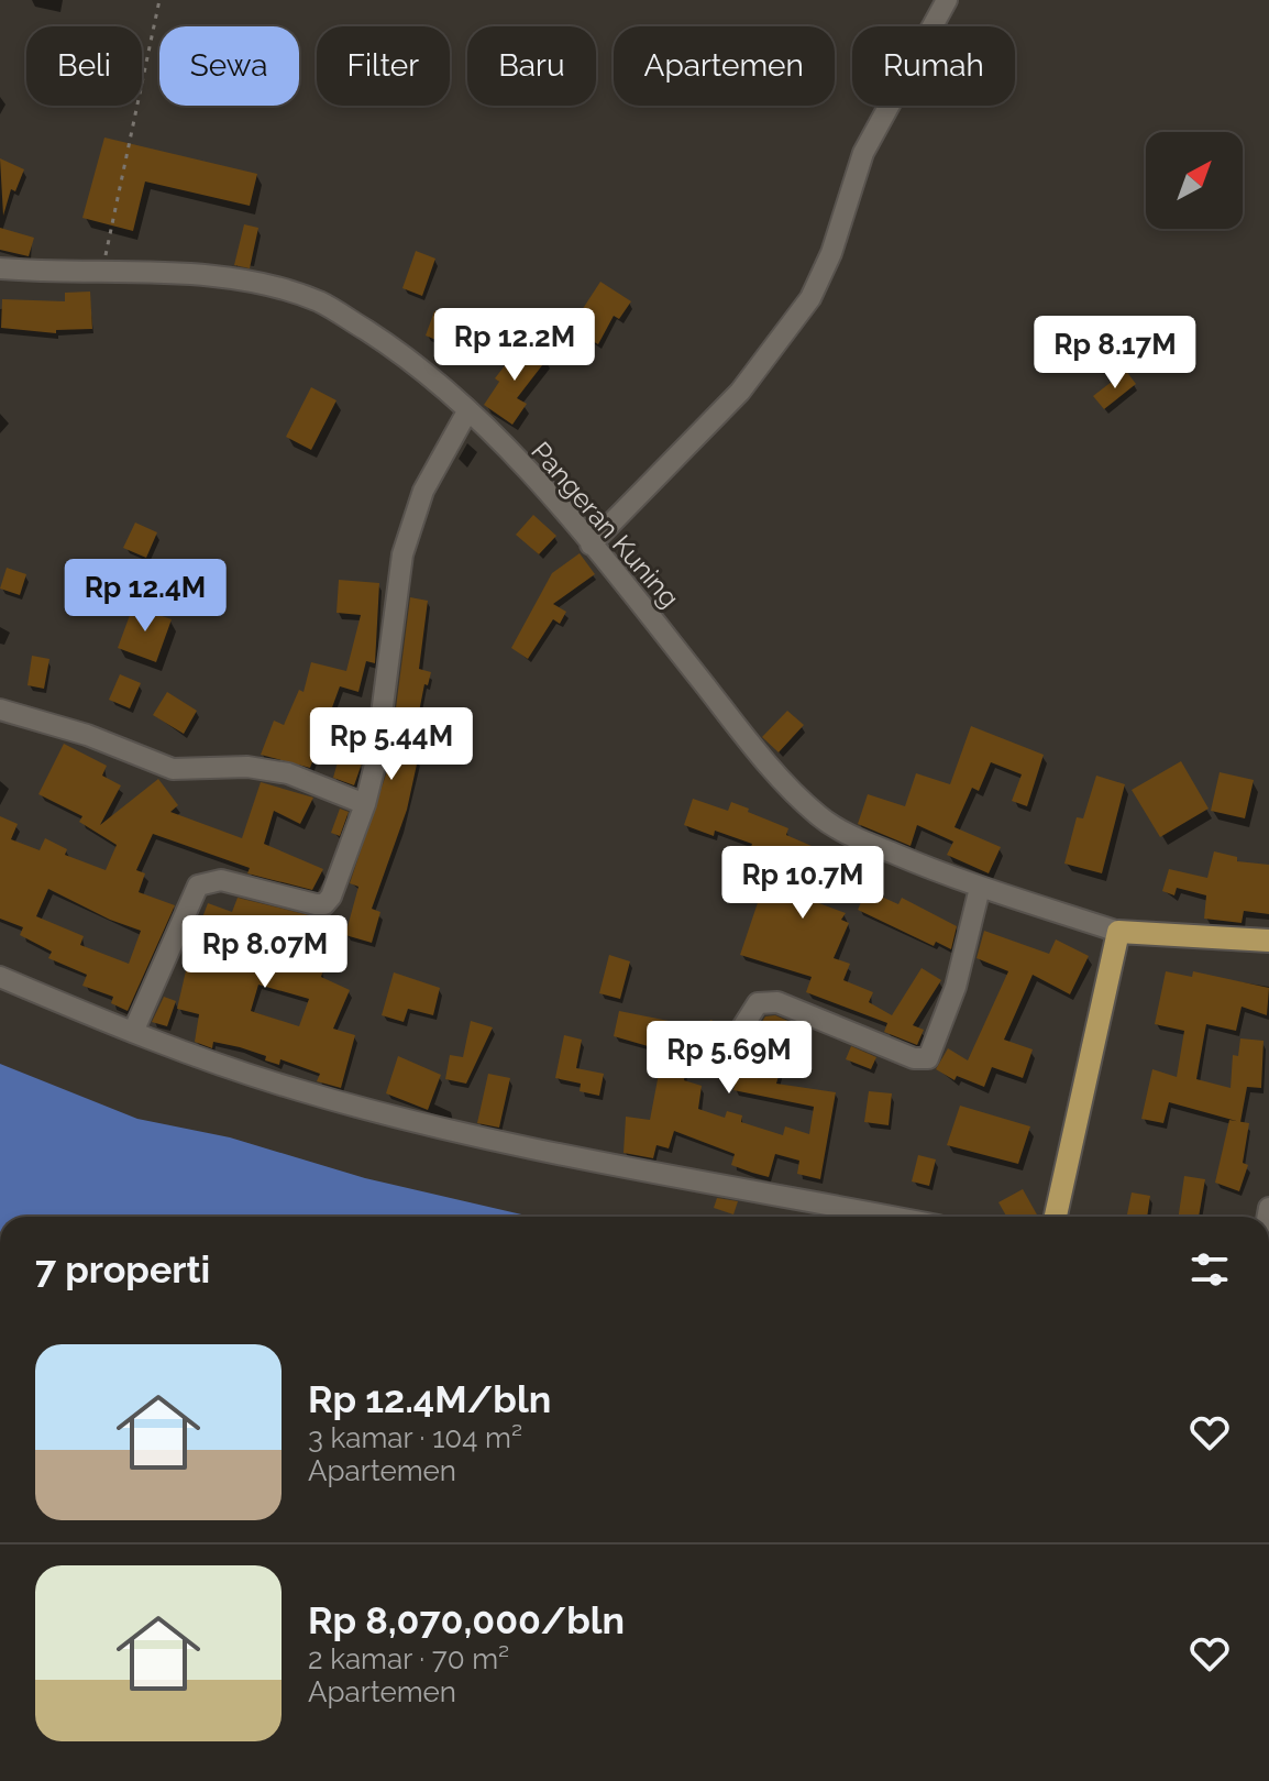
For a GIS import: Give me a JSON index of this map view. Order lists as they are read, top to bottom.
{
  "streets": {
    "street": ["Pangeran Kuning"]
  },
  "north": "top right",
  "page": {
    "chip": [
      "Beli",
      "Sewa",
      "Filter",
      "Baru",
      "Apartemen",
      "Rumah"
    ],
    "price": [
      "Rp 12.2M",
      "Rp 8.17M",
      "Rp 12.4M",
      "Rp 5.44M",
      "Rp 10.7M",
      "Rp 8.07M",
      "Rp 5.69M"
    ],
    "heading": "7 properti",
    "list": [
      {
        "name": "Rp 12.4M/bln",
        "note": "3 kamar · 104 m² · Apartemen"
      },
      {
        "name": "Rp 8,070,000/bln",
        "note": "2 kamar · 70 m² · Apartemen"
      }
    ]
  }
}
